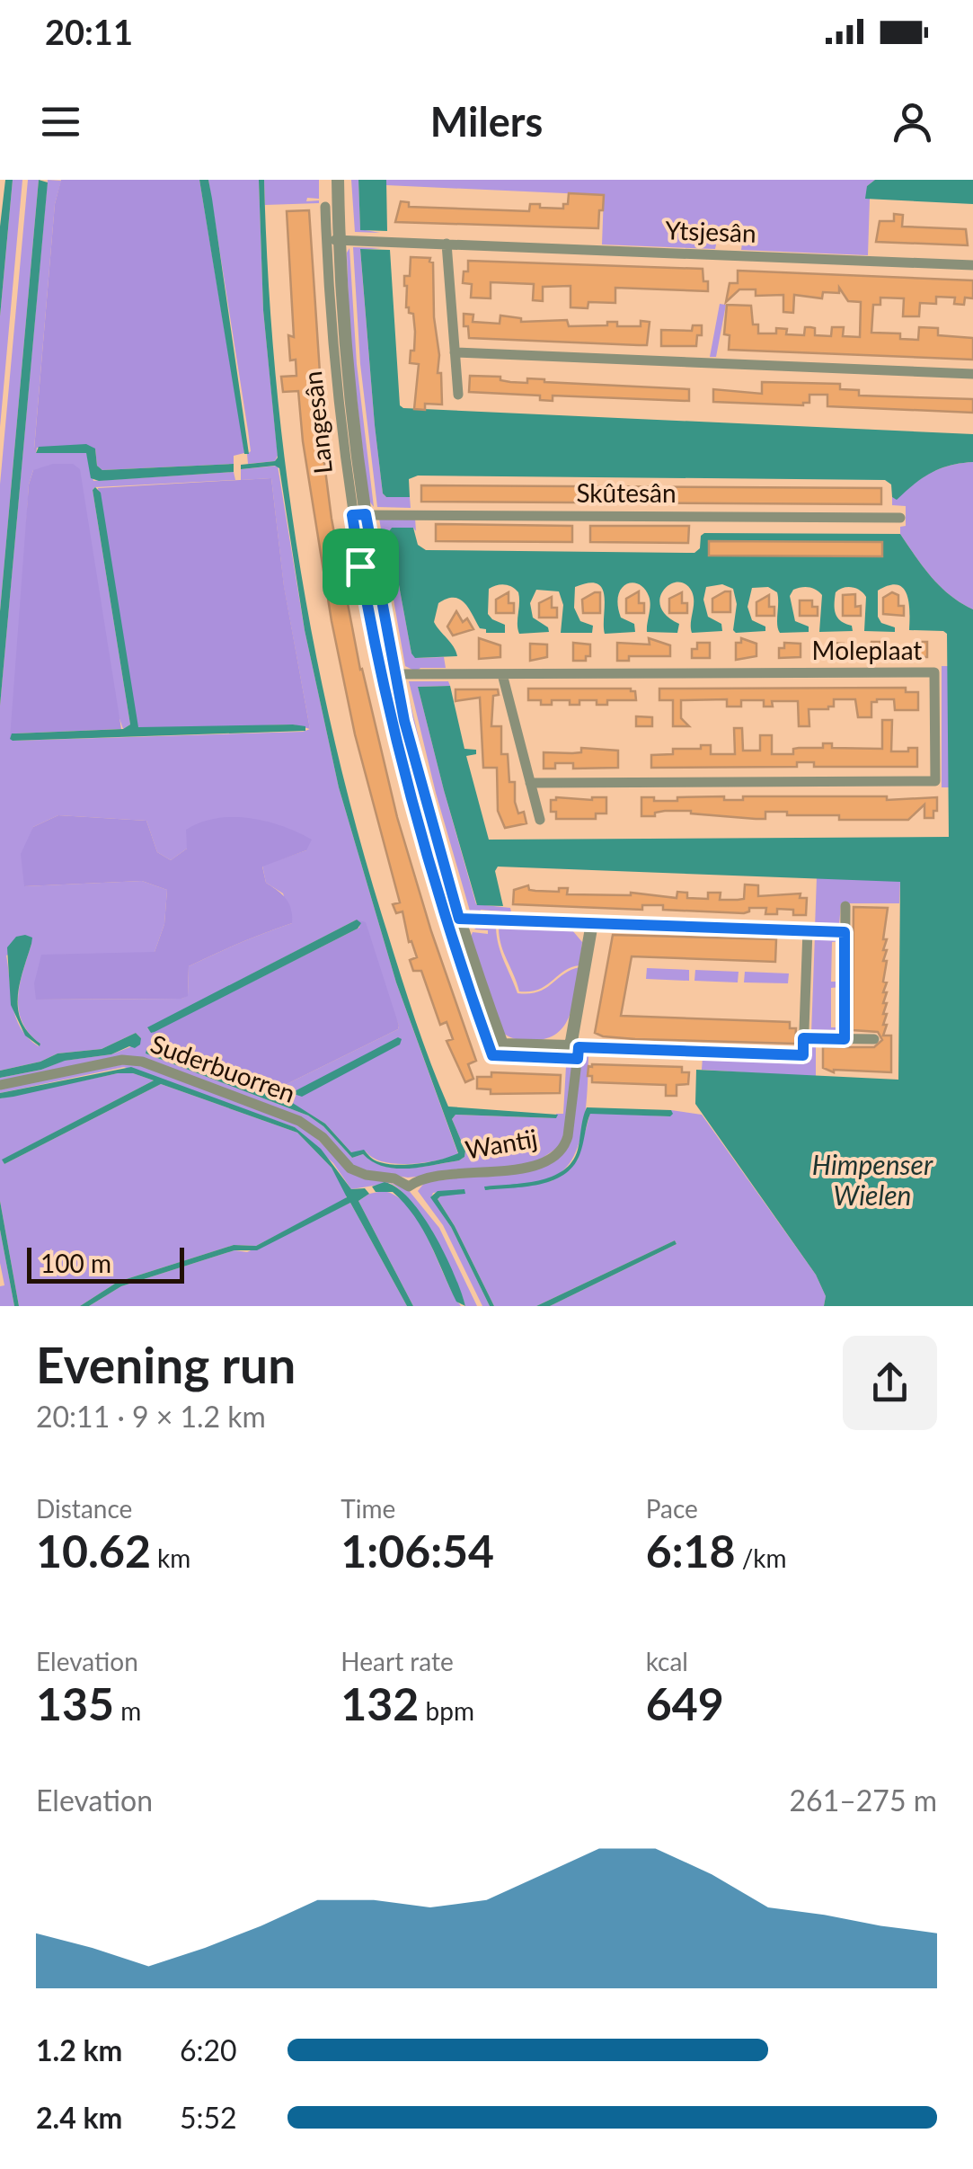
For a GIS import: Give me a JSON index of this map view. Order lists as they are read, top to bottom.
{
  "streets": {
    "street": [
      "Ytsjesân",
      "Langesân",
      "Skûtesân",
      "Moleplaat",
      "Suderbuorren",
      "Wantij"
    ]
  },
  "crossings": [
    ["Ytsjesân", "Langesân"],
    ["Langesân", "Skûtesân"],
    ["Langesân", "Moleplaat"],
    ["Langesân", "Wantij"],
    ["Suderbuorren", "Wantij"]
  ],
  "water": ["Himpenser Wielen"],
  "scale_bar": "100 m",
  "page": {
    "status": "20:11",
    "header": "Milers",
    "scale": "100 m",
    "heading": ["Evening run", "20:11 · 9 × 1.2 km"],
    "stats": [
      ["Distance", "10.62 km"],
      ["Time", "1:06:54"],
      ["Pace", "6:18 /km"],
      ["Elevation", "135 m"],
      ["Heart rate", "132 bpm"],
      ["kcal", "649"]
    ],
    "chart": ["Elevation", "261–275 m"],
    "list": [
      {
        "name": "1.2 km",
        "note": "6:20"
      },
      {
        "name": "2.4 km",
        "note": "5:52"
      }
    ]
  }
}
